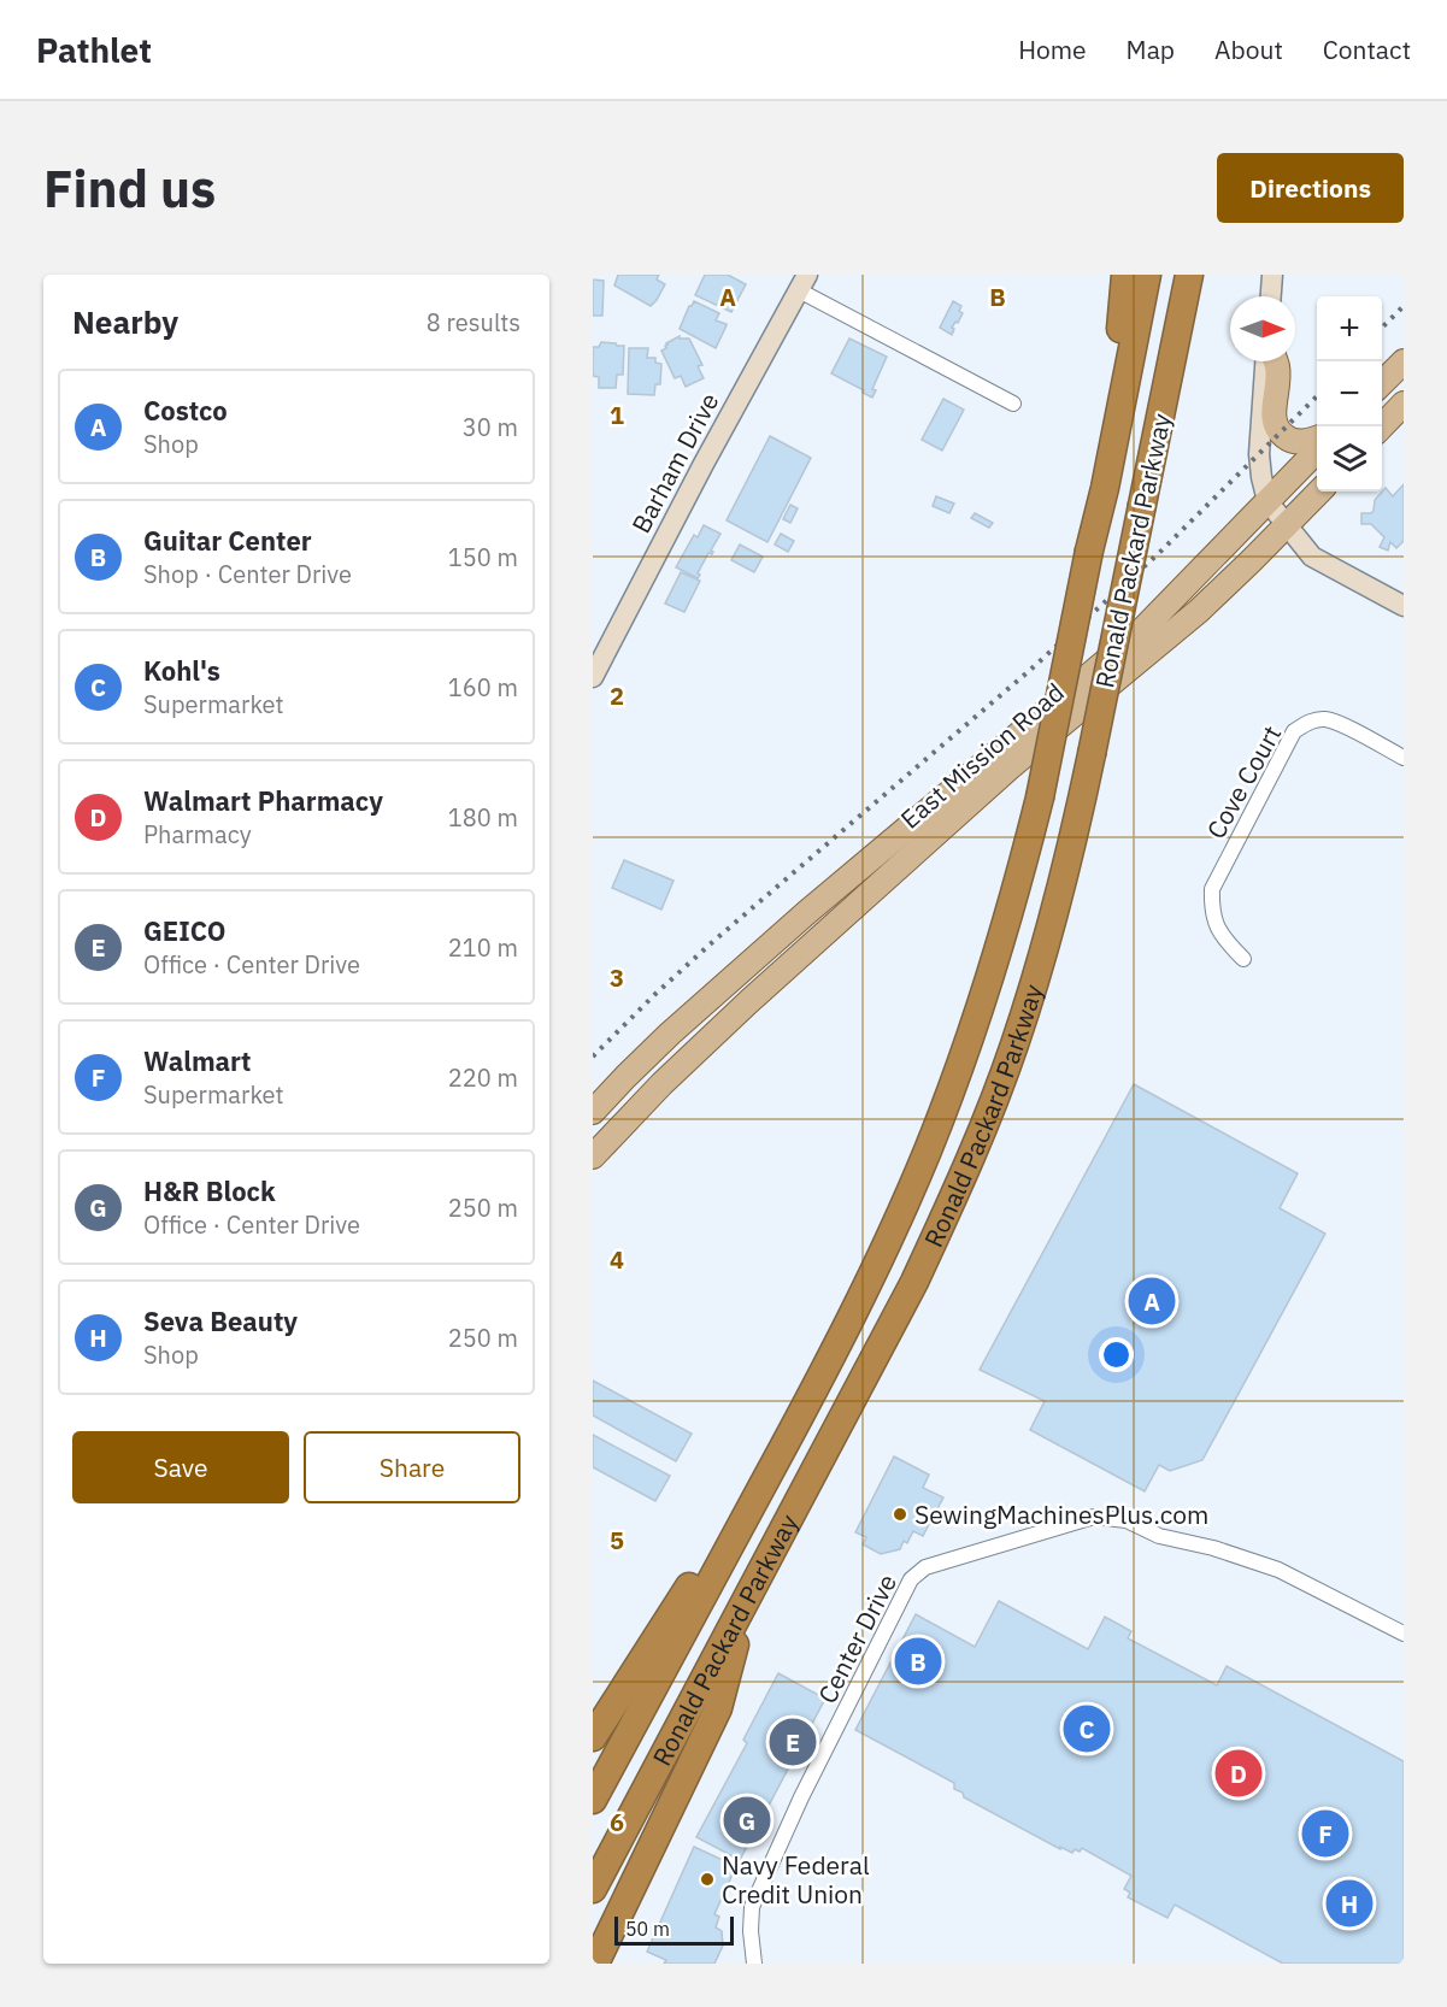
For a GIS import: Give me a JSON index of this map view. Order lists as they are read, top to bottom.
{
  "streets": {
    "highway": ["Ronald Packard Parkway"],
    "main road": ["East Mission Road"],
    "street": ["Barham Drive", "Cove Court", "Center Drive"]
  },
  "places": ["SewingMachinesPlus.com", "Navy Federal Credit Union"],
  "scale_bar": "50 m",
  "north": "right",
  "page": {
    "header": "Pathlet",
    "nav": [
      "Home",
      "Map",
      "About",
      "Contact"
    ],
    "buttons": [
      "Directions",
      ["Save", "Share"]
    ],
    "title": "Find us",
    "heading": ["Nearby", "8 results"],
    "map_buttons": ["+", "−"],
    "list": [
      {
        "mark": "A",
        "name": "Costco",
        "note": "Shop",
        "value": "30 m"
      },
      {
        "mark": "B",
        "name": "Guitar Center",
        "note": "Shop · Center Drive",
        "value": "150 m"
      },
      {
        "mark": "C",
        "name": "Kohl's",
        "note": "Supermarket",
        "value": "160 m"
      },
      {
        "mark": "D",
        "name": "Walmart Pharmacy",
        "note": "Pharmacy",
        "value": "180 m"
      },
      {
        "mark": "E",
        "name": "GEICO",
        "note": "Office · Center Drive",
        "value": "210 m"
      },
      {
        "mark": "F",
        "name": "Walmart",
        "note": "Supermarket",
        "value": "220 m"
      },
      {
        "mark": "G",
        "name": "H&R Block",
        "note": "Office · Center Drive",
        "value": "250 m"
      },
      {
        "mark": "H",
        "name": "Seva Beauty",
        "note": "Shop",
        "value": "250 m"
      }
    ],
    "pins": [
      "A",
      "B",
      "C",
      "E",
      "D",
      "G",
      "F",
      "H"
    ],
    "scale": "50 m"
  },
  "grid": {
    "columns": ["A", "B"],
    "rows": [
      "1",
      "2",
      "3",
      "4",
      "5",
      "6"
    ]
  }
}
